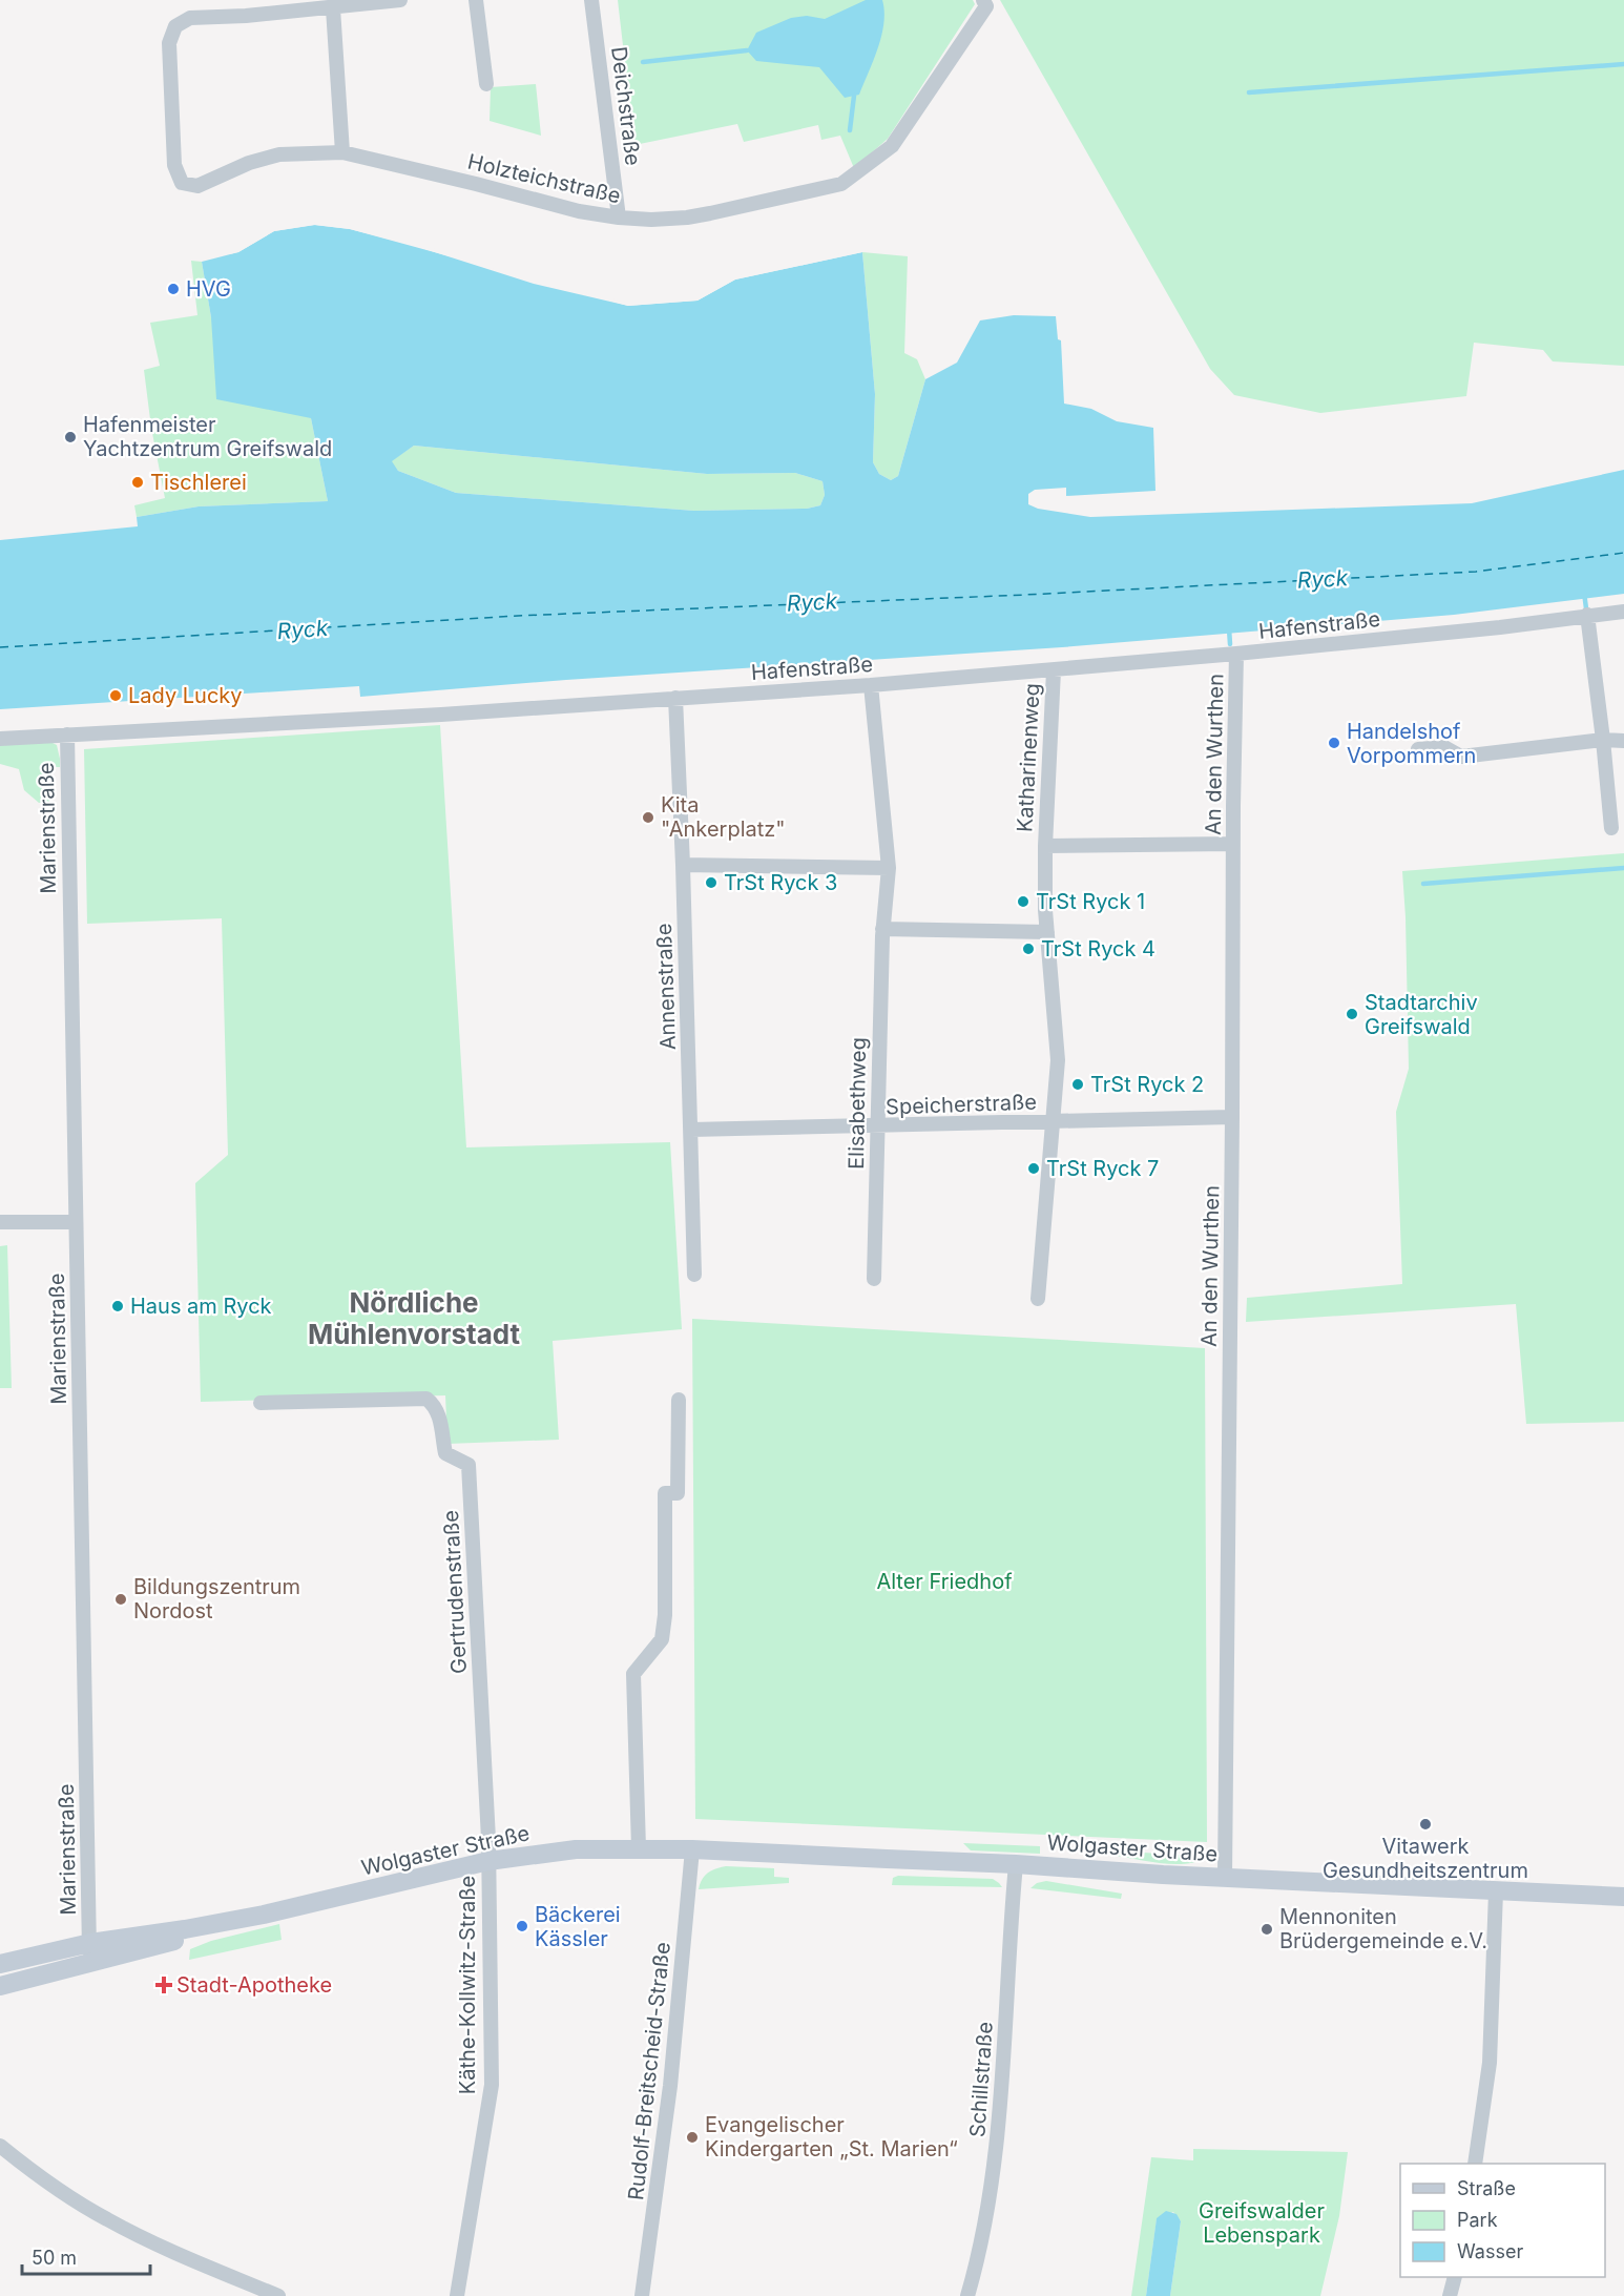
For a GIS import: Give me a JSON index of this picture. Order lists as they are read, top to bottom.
{
  "streets": {
    "main road": ["Wolgaster Straße"],
    "street": [
      "Deichstraße",
      "Holzteichstraße",
      "Hafenstraße",
      "An den Wurthen",
      "Katharinenweg",
      "Marienstraße",
      "Annenstraße",
      "Elisabethweg",
      "Speicherstraße",
      "Gertrudenstraße",
      "Käthe-Kollwitz-Straße",
      "Rudolf-Breitscheid-Straße",
      "Schillstraße"
    ]
  },
  "crossings": [
    ["Deichstraße", "Holzteichstraße"],
    ["Hafenstraße", "An den Wurthen"],
    ["Hafenstraße", "Katharinenweg"],
    ["Hafenstraße", "Marienstraße"],
    ["Hafenstraße", "Annenstraße"],
    ["Hafenstraße", "Elisabethweg"],
    ["An den Wurthen", "Katharinenweg"],
    ["An den Wurthen", "Speicherstraße"],
    ["An den Wurthen", "Wolgaster Straße"],
    ["Katharinenweg", "Speicherstraße"],
    ["Marienstraße", "Wolgaster Straße"],
    ["Annenstraße", "Speicherstraße"],
    ["Elisabethweg", "Speicherstraße"],
    ["Gertrudenstraße", "Wolgaster Straße"],
    ["Gertrudenstraße", "Käthe-Kollwitz-Straße"],
    ["Wolgaster Straße", "Käthe-Kollwitz-Straße"],
    ["Wolgaster Straße", "Rudolf-Breitscheid-Straße"],
    ["Wolgaster Straße", "Schillstraße"]
  ],
  "districts": ["Nördliche Mühlenvorstadt"],
  "water": ["Ryck"],
  "parks": ["Alter Friedhof", "Greifswalder Lebenspark"],
  "places": {
    "other": [
      "HVG",
      "Hafenmeister Yachtzentrum Greifswald",
      "Tischlerei",
      "Lady Lucky",
      "Handelshof Vorpommern",
      "Kita \"Ankerplatz\"",
      "TrSt Ryck 3",
      "TrSt Ryck 1",
      "TrSt Ryck 4",
      "Stadtarchiv Greifswald",
      "TrSt Ryck 2",
      "TrSt Ryck 7",
      "Haus am Ryck",
      "Bildungszentrum Nordost",
      "Vitawerk Gesundheitszentrum",
      "Bäckerei Kässler",
      "Mennoniten Brüdergemeinde e.V.",
      "Evangelischer Kindergarten „St. Marien“"
    ],
    "health": ["Stadt-Apotheke"]
  },
  "legend": ["Straße", "Park", "Wasser"],
  "scale_bar": "50 m"
}
